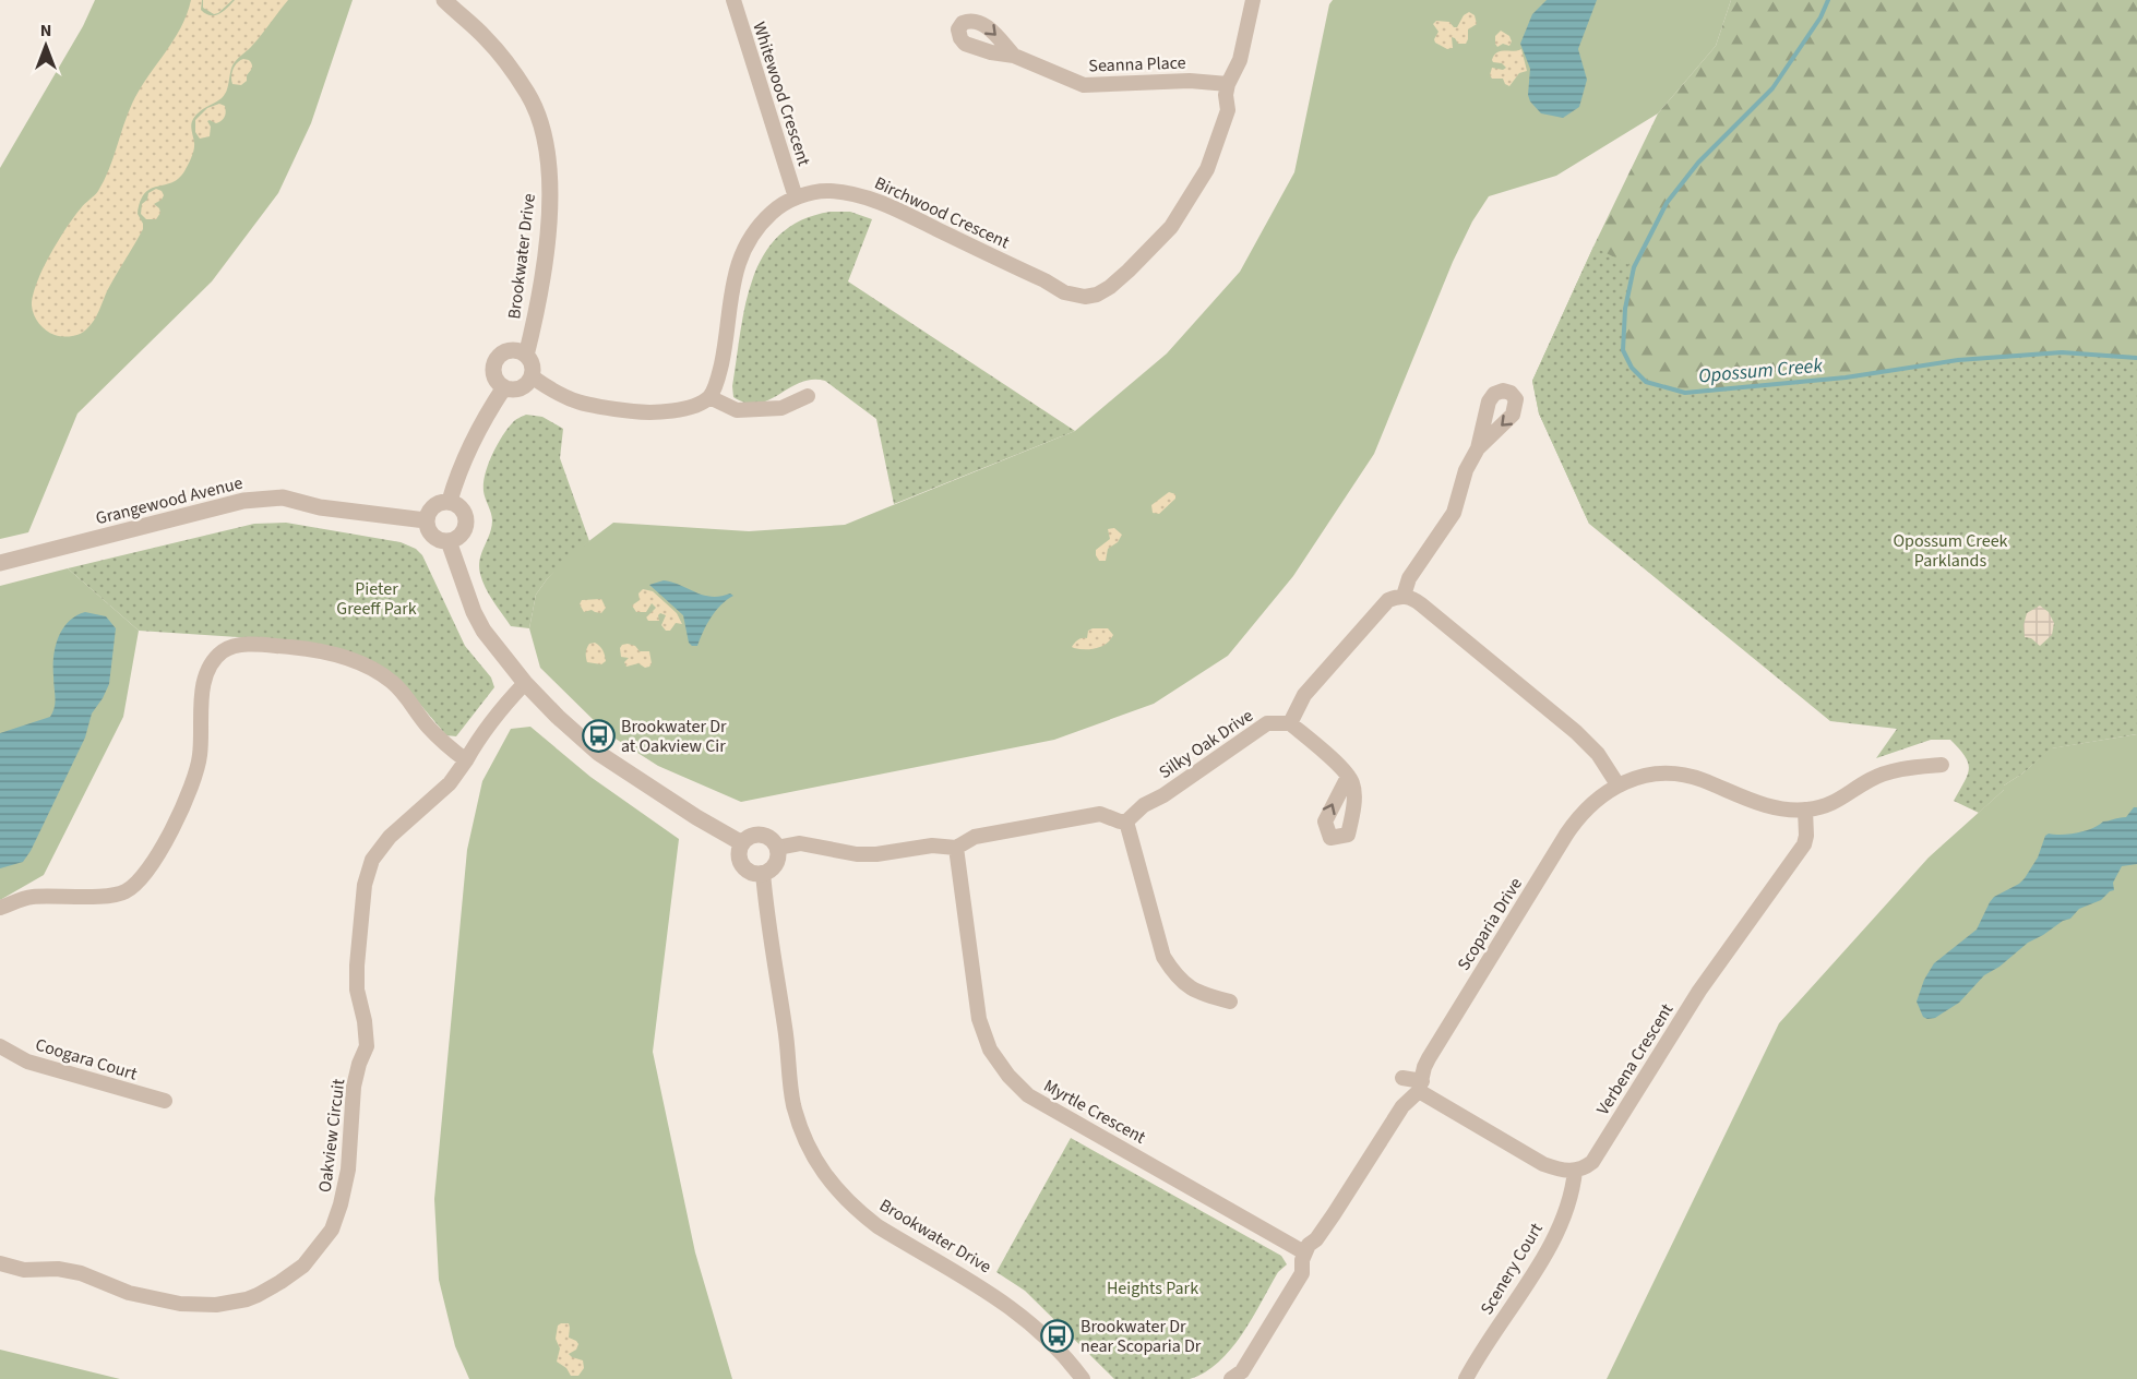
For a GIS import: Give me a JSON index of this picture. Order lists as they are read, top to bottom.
{
  "streets": {
    "street": [
      "Seanna Place",
      "Whitewood Crescent",
      "Birchwood Crescent",
      "Brookwater Drive",
      "Grangewood Avenue",
      "Silky Oak Drive",
      "Scoparia Drive",
      "Coogara Court",
      "Verbena Crescent",
      "Myrtle Crescent",
      "Oakview Circuit",
      "Scenery Court"
    ]
  },
  "crossings": [
    ["Seanna Place", "Birchwood Crescent"],
    ["Whitewood Crescent", "Birchwood Crescent"],
    ["Scoparia Drive", "Verbena Crescent"],
    ["Scoparia Drive", "Myrtle Crescent"],
    ["Verbena Crescent", "Scenery Court"]
  ],
  "water": ["Opossum Creek"],
  "parks": ["Opossum Creek Parklands", "Pieter Greeff Park", "Heights Park"],
  "places": {
    "bus stop": ["Brookwater Dr at Oakview Cir", "Brookwater Dr near Scoparia Dr"]
  },
  "north": "top"
}
